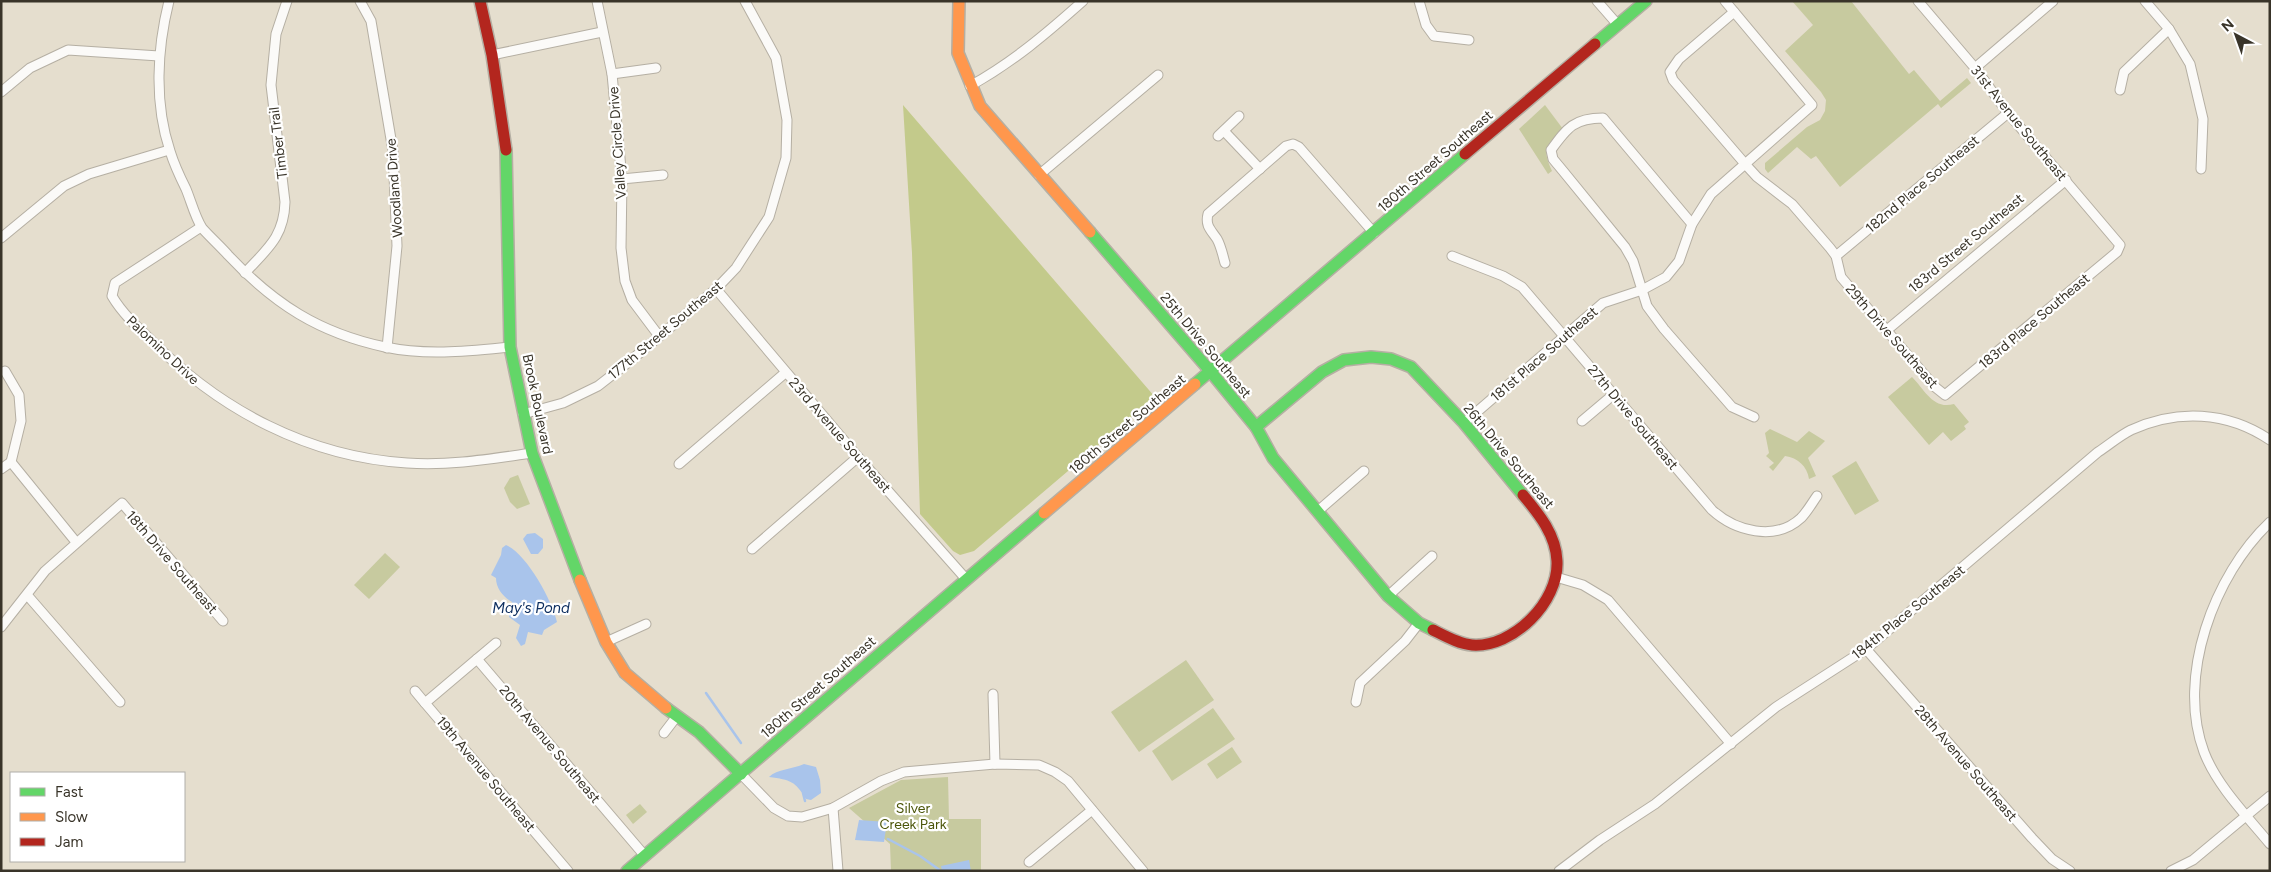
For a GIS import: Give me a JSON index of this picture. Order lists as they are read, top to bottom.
{
  "streets": {
    "street": [
      "31st Avenue Southeast",
      "Timber Trail",
      "Valley Circle Drive",
      "180th Street Southeast",
      "182nd Place Southeast",
      "Woodland Drive",
      "183rd Street Southeast",
      "183rd Place Southeast",
      "177th Street Southeast",
      "29th Drive Southeast",
      "25th Drive Southeast",
      "Palomino Drive",
      "181st Place Southeast",
      "Brook Boulevard",
      "27th Drive Southeast",
      "23rd Avenue Southeast",
      "26th Drive Southeast",
      "18th Drive Southeast",
      "184th Place Southeast",
      "20th Avenue Southeast",
      "28th Avenue Southeast",
      "19th Avenue Southeast"
    ]
  },
  "crossings": [
    ["31st Avenue Southeast", "182nd Place Southeast"],
    ["31st Avenue Southeast", "183rd Street Southeast"],
    ["31st Avenue Southeast", "183rd Place Southeast"],
    ["Valley Circle Drive", "177th Street Southeast"],
    ["180th Street Southeast", "25th Drive Southeast"],
    ["180th Street Southeast", "Brook Boulevard"],
    ["180th Street Southeast", "23rd Avenue Southeast"],
    ["180th Street Southeast", "20th Avenue Southeast"],
    ["182nd Place Southeast", "29th Drive Southeast"],
    ["183rd Street Southeast", "29th Drive Southeast"],
    ["183rd Place Southeast", "29th Drive Southeast"],
    ["177th Street Southeast", "Brook Boulevard"],
    ["177th Street Southeast", "23rd Avenue Southeast"],
    ["29th Drive Southeast", "181st Place Southeast"],
    ["25th Drive Southeast", "26th Drive Southeast"],
    ["Palomino Drive", "Brook Boulevard"],
    ["181st Place Southeast", "27th Drive Southeast"],
    ["181st Place Southeast", "26th Drive Southeast"],
    ["184th Place Southeast", "28th Avenue Southeast"]
  ],
  "water": ["May's Pond"],
  "parks": ["Silver Creek Park"],
  "legend": ["Fast", "Slow", "Jam"],
  "north": "top left"
}
